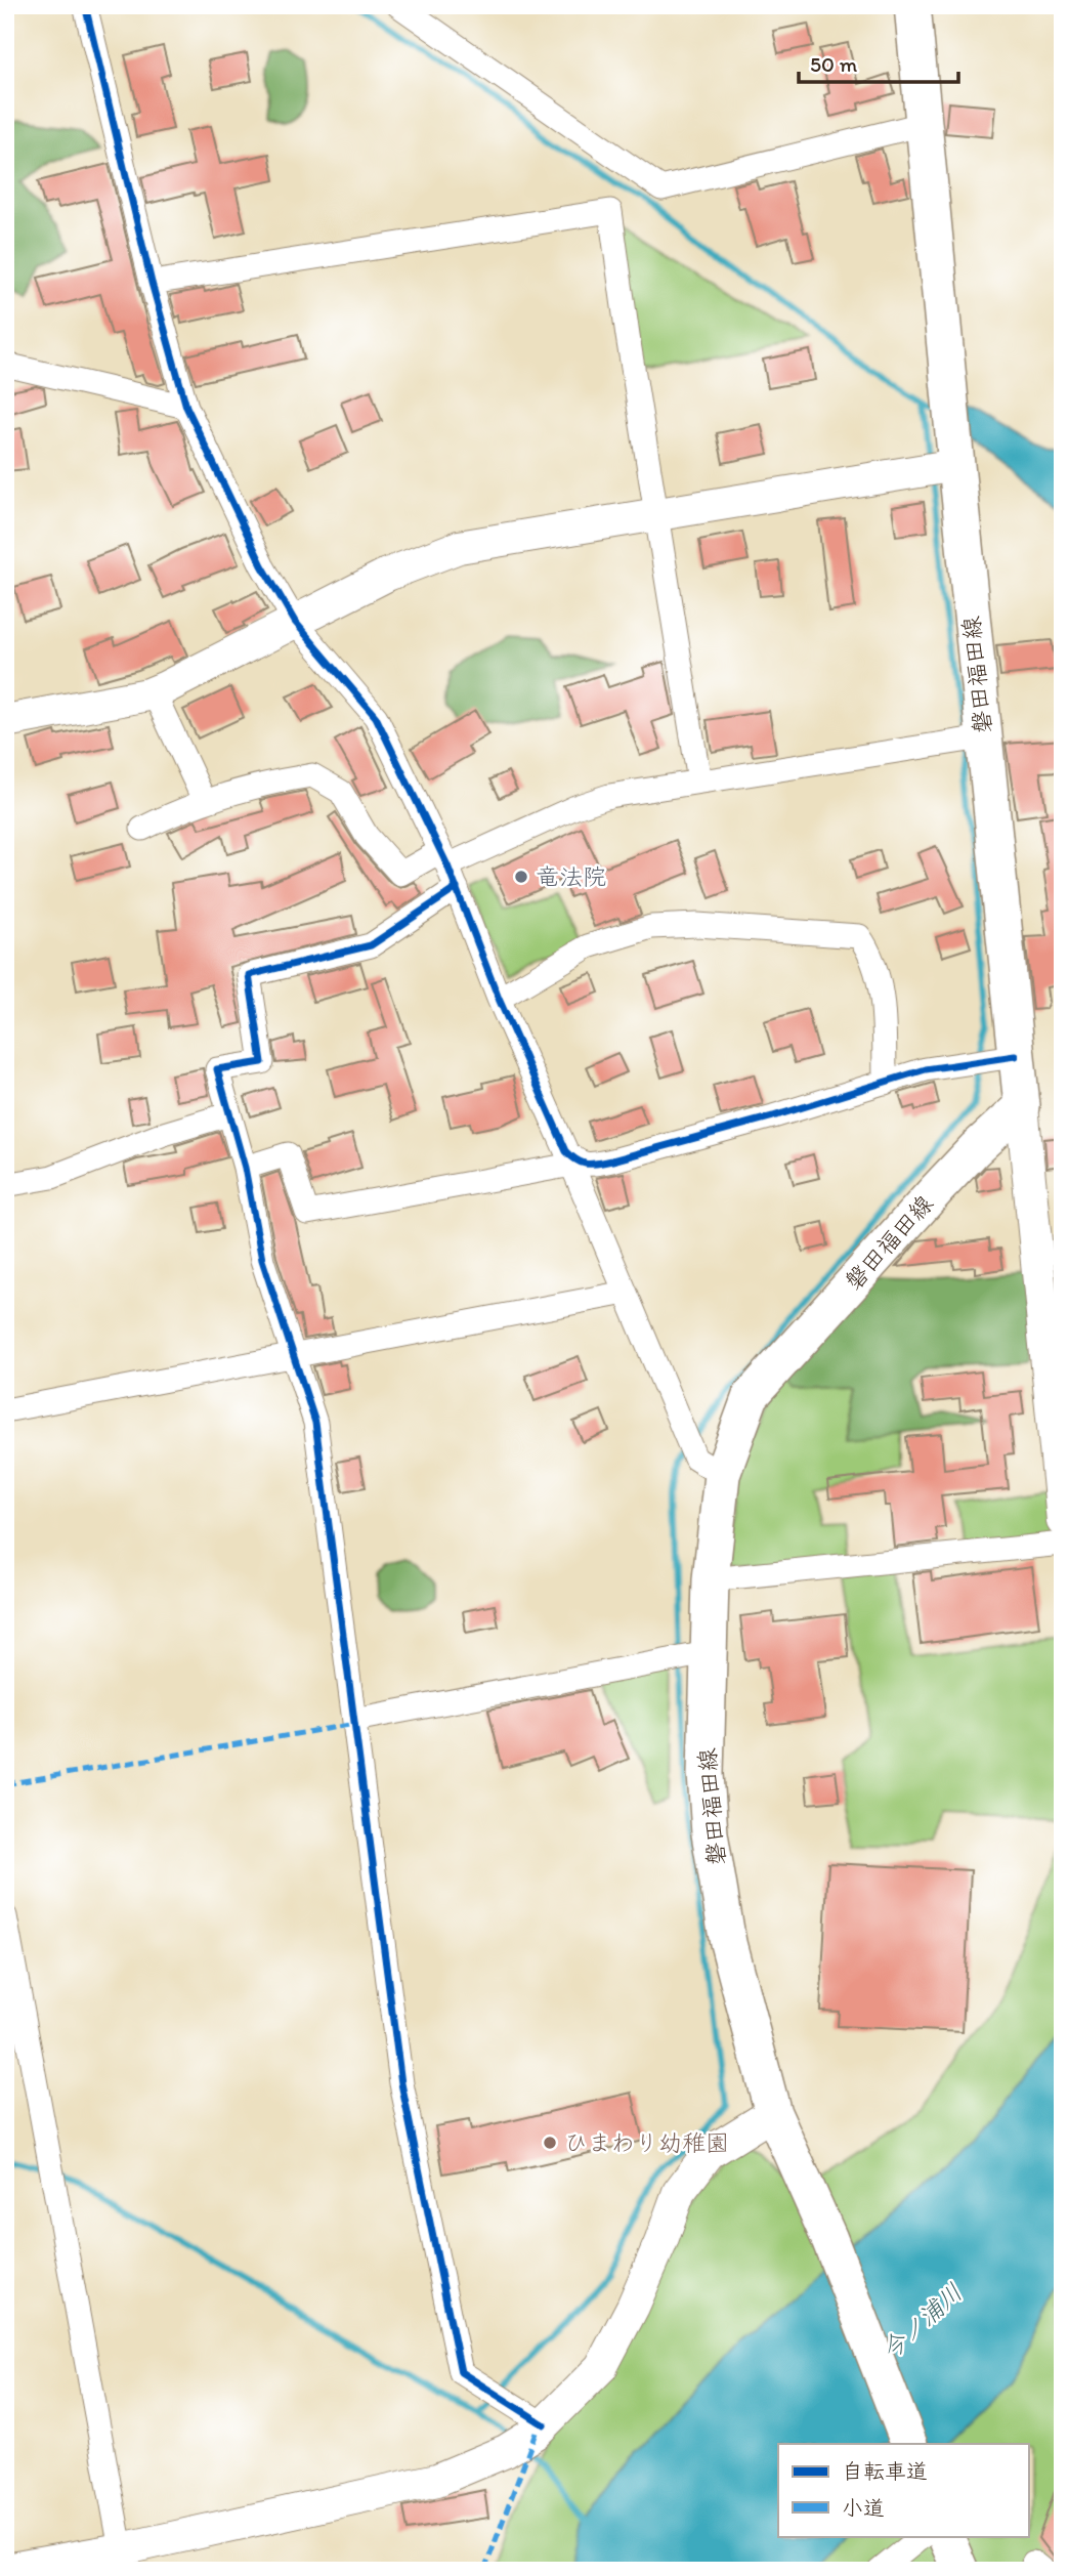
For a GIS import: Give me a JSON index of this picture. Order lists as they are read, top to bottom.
{
  "streets": {
    "main road": ["磐田福田線"]
  },
  "water": ["今ノ浦川"],
  "places": ["竜法院", "ひまわり幼稚園"],
  "legend": ["自転車道", "小道"],
  "scale_bar": "50 m"
}
